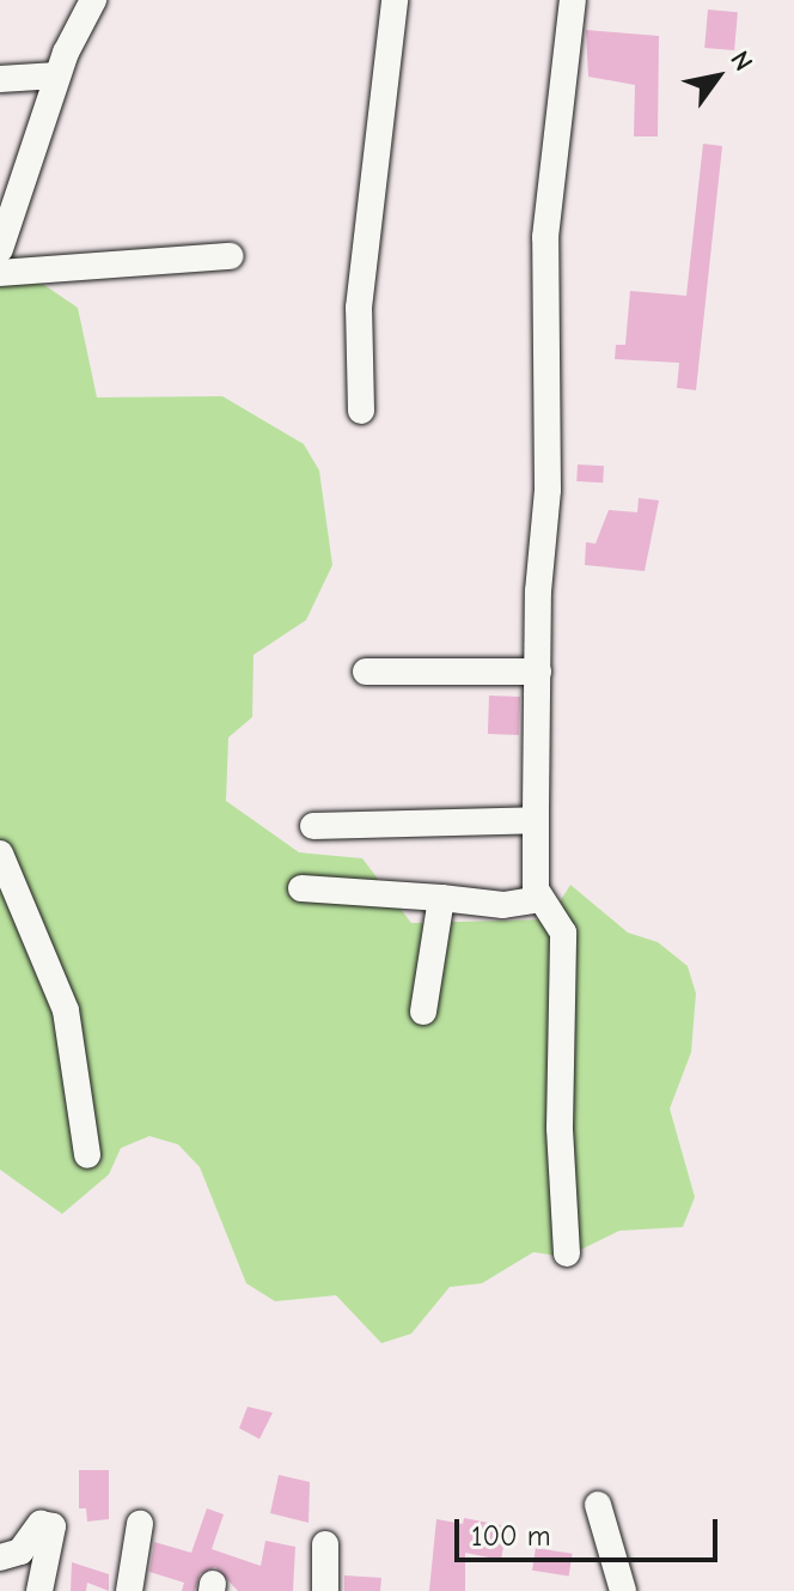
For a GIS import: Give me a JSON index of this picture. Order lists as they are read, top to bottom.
{
  "scale_bar": "100 m",
  "north": "top right"
}
